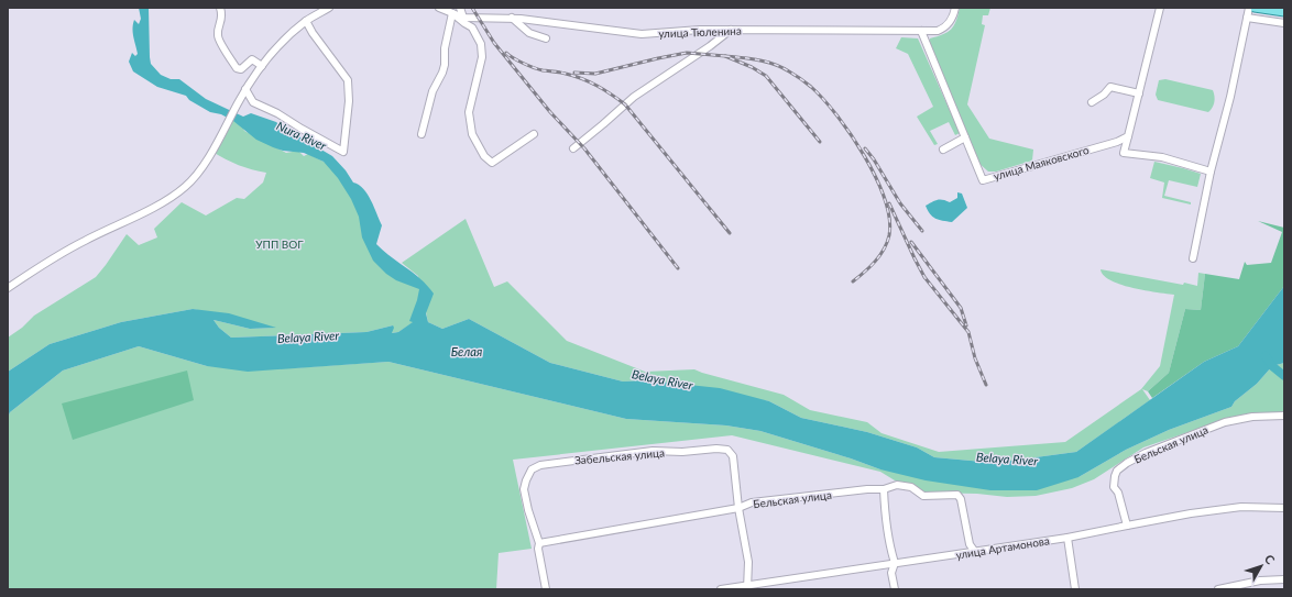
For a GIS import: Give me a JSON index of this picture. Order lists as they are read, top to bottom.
{
  "streets": {
    "street": [
      "улица Тюленина",
      "улица Маяковского",
      "Бельская улица",
      "Забельская улица",
      "улица Артамонова"
    ]
  },
  "crossings": [
    ["улица Тюленина", "улица Маяковского"],
    ["Бельская улица", "Забельская улица"],
    ["Бельская улица", "улица Артамонова"]
  ],
  "water": ["Nura River", "Belaya River", "Белая"],
  "parks": ["УПП ВОГ"],
  "north": "top right"
}
